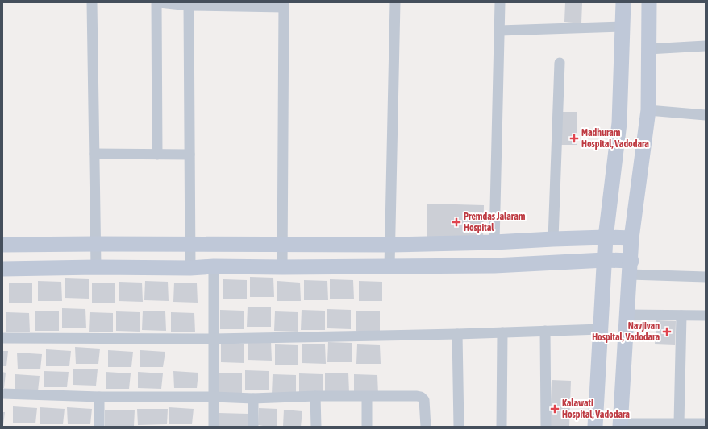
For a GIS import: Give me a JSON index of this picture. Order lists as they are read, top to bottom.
{
  "places": {
    "health": [
      "Madhuram Hospital, Vadodara",
      "Premdas Jalaram Hospital",
      "Navjivan Hospital, Vadodara",
      "Kalawati Hospital, Vadodara"
    ]
  }
}
